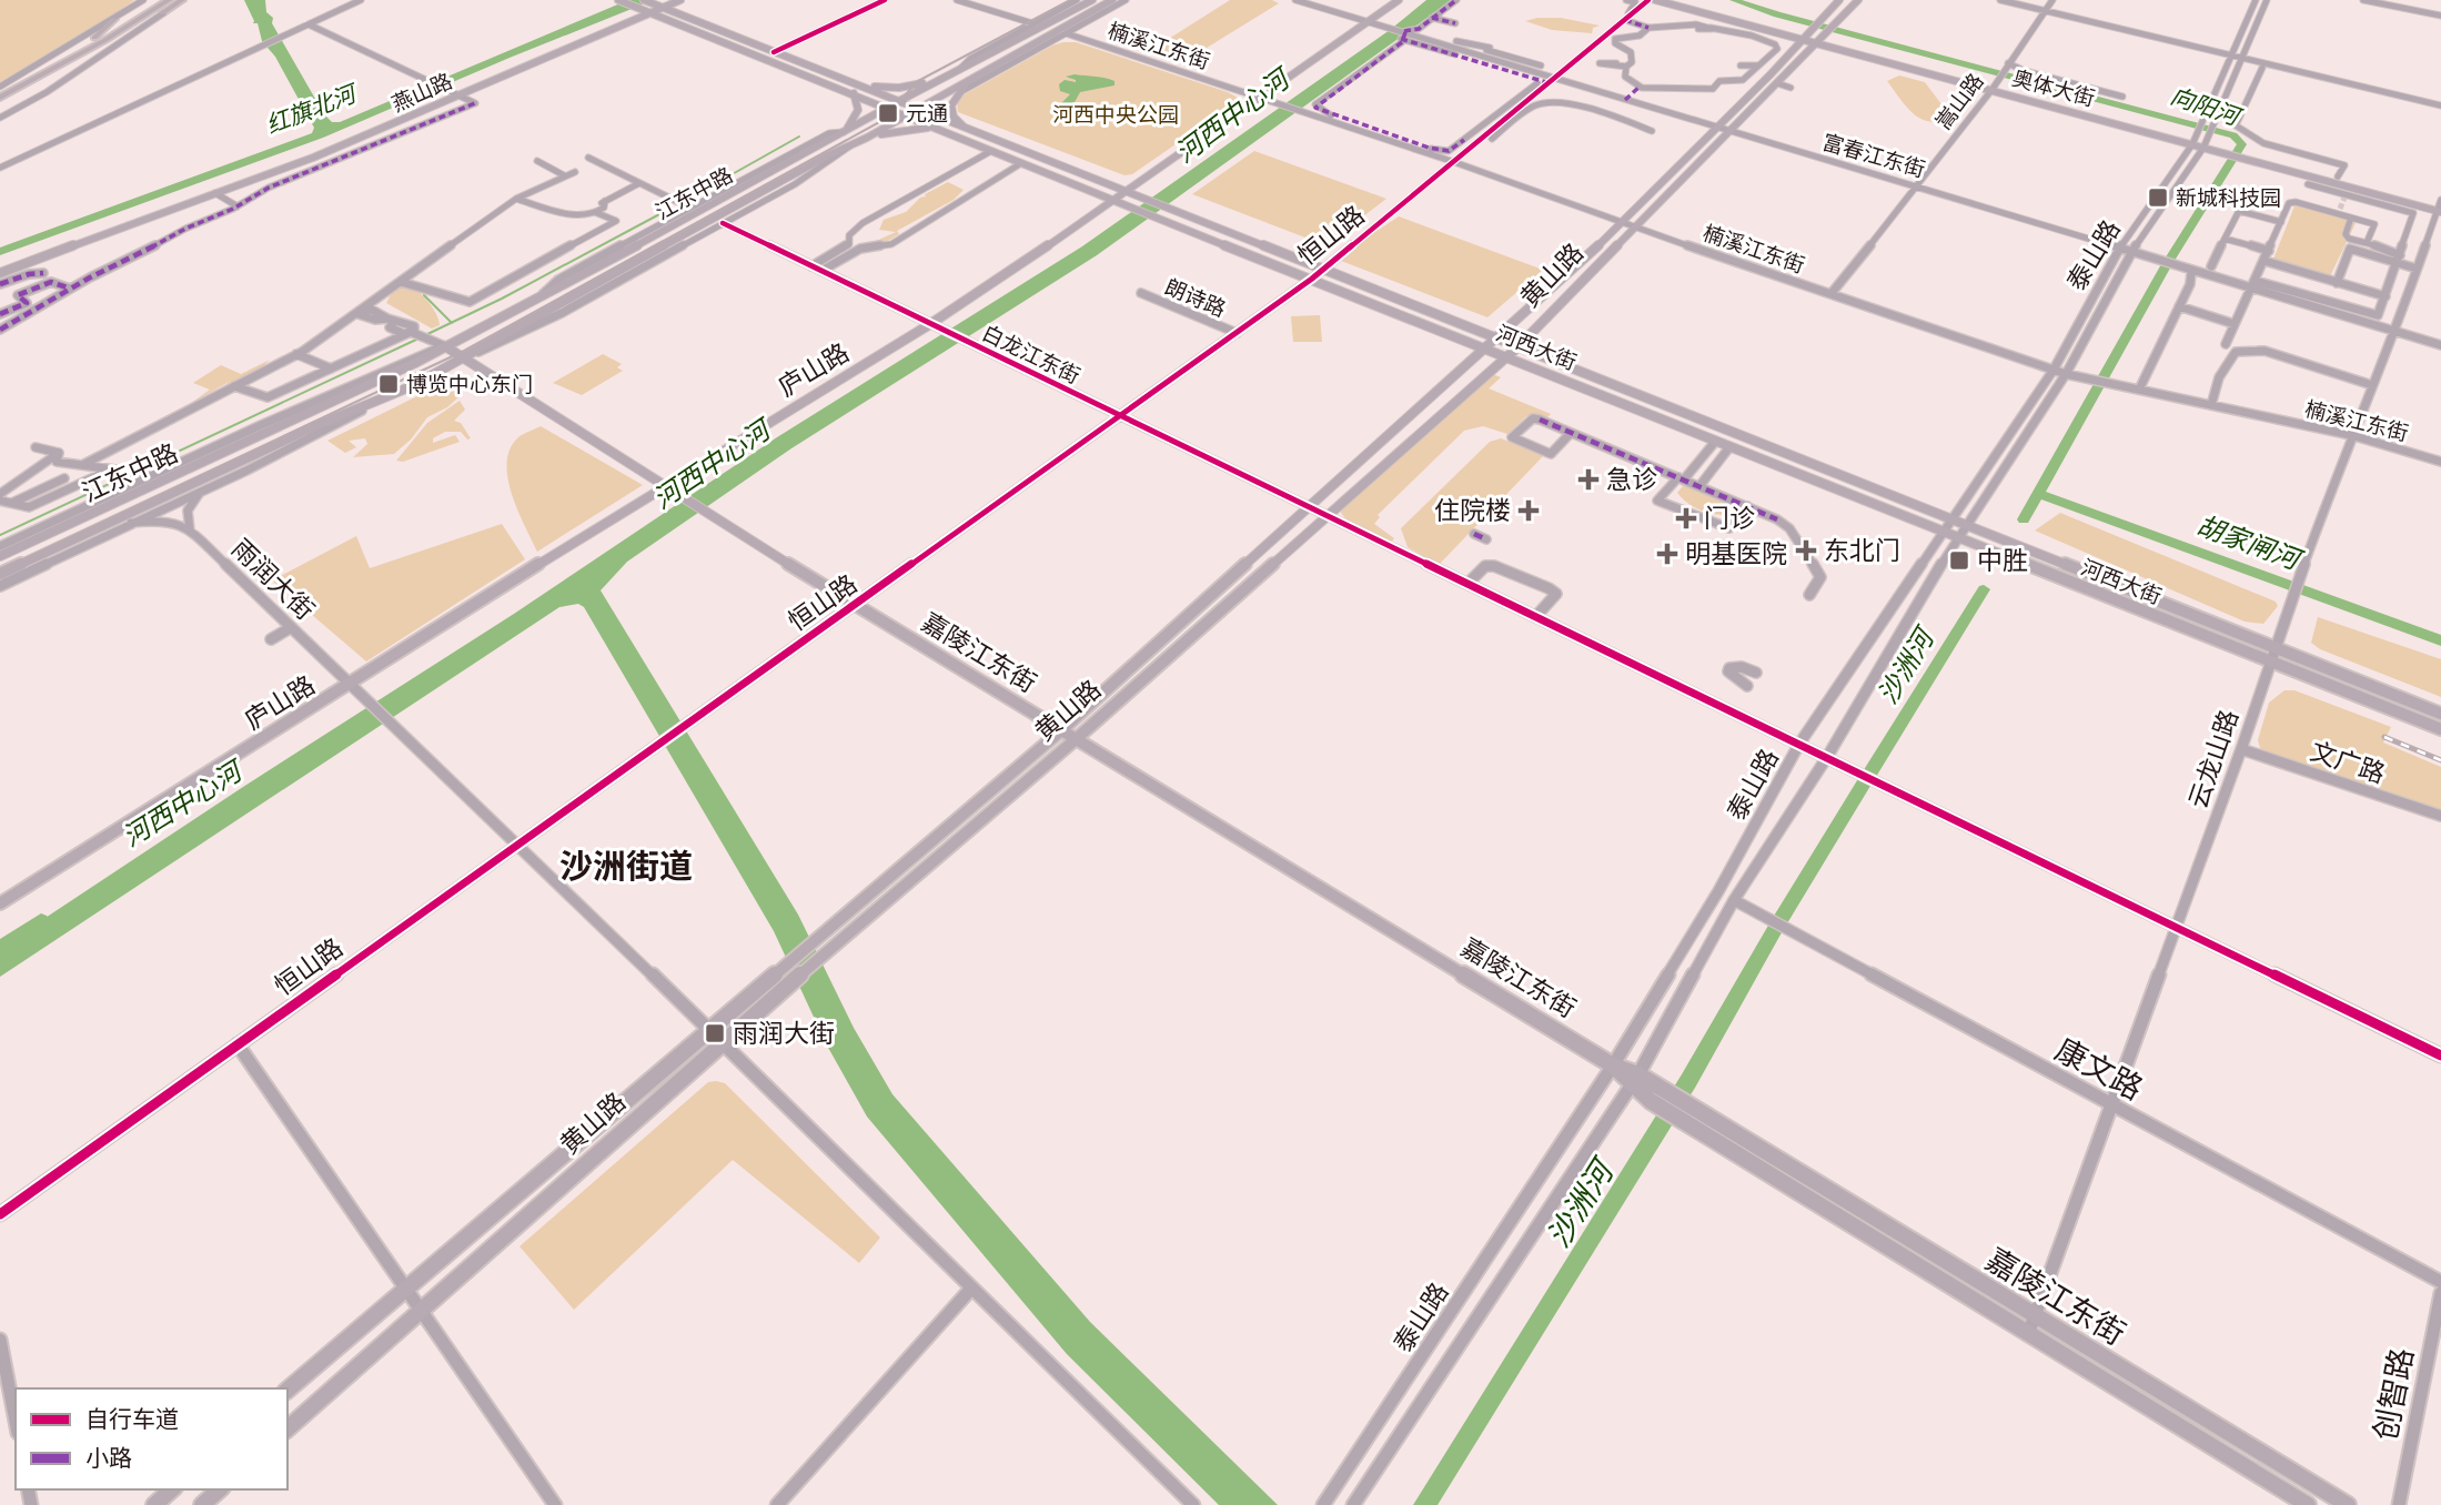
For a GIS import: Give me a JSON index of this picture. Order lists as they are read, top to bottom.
{
  "streets": {
    "main road": [
      "奥体大街",
      "燕山路",
      "江东中路",
      "黄山路",
      "河西大街",
      "庐山路",
      "嘉陵江东街"
    ],
    "street": [
      "楠溪江东街",
      "嵩山路",
      "富春江东街",
      "恒山路",
      "泰山路",
      "朗诗路",
      "白龙江东街",
      "雨润大街",
      "云龙山路",
      "文广路",
      "康文路",
      "创智路"
    ]
  },
  "crossings": [
    ["楠溪江东街", "嵩山路"],
    ["楠溪江东街", "恒山路"],
    ["楠溪江东街", "泰山路"],
    ["楠溪江东街", "黄山路"],
    ["楠溪江东街", "庐山路"],
    ["楠溪江东街", "云龙山路"],
    ["奥体大街", "嵩山路"],
    ["奥体大街", "泰山路"],
    ["奥体大街", "黄山路"],
    ["奥体大街", "云龙山路"],
    ["燕山路", "河西大街"],
    ["嵩山路", "富春江东街"],
    ["富春江东街", "恒山路"],
    ["富春江东街", "泰山路"],
    ["富春江东街", "黄山路"],
    ["富春江东街", "庐山路"],
    ["富春江东街", "云龙山路"],
    ["江东中路", "河西大街"],
    ["江东中路", "白龙江东街"],
    ["江东中路", "嘉陵江东街"],
    ["恒山路", "朗诗路"],
    ["恒山路", "河西大街"],
    ["恒山路", "白龙江东街"],
    ["恒山路", "雨润大街"],
    ["恒山路", "嘉陵江东街"],
    ["泰山路", "河西大街"],
    ["泰山路", "白龙江东街"],
    ["泰山路", "嘉陵江东街"],
    ["泰山路", "康文路"],
    ["黄山路", "河西大街"],
    ["黄山路", "白龙江东街"],
    ["黄山路", "雨润大街"],
    ["黄山路", "嘉陵江东街"],
    ["河西大街", "庐山路"],
    ["河西大街", "云龙山路"],
    ["白龙江东街", "庐山路"],
    ["白龙江东街", "云龙山路"],
    ["庐山路", "雨润大街"],
    ["庐山路", "嘉陵江东街"],
    ["嘉陵江东街", "云龙山路"],
    ["云龙山路", "文广路"],
    ["云龙山路", "康文路"]
  ],
  "districts": ["沙洲街道"],
  "water": [
    "向阳河",
    "红旗北河",
    "河西中心河",
    "胡家闸河",
    "沙洲河"
  ],
  "parks": ["河西中央公园"],
  "places": {
    "transit": [
      "元通",
      "新城科技园",
      "博览中心东门",
      "中胜",
      "雨润大街"
    ],
    "health": [
      "急诊",
      "住院楼",
      "门诊",
      "东北门",
      "明基医院"
    ]
  },
  "legend": ["自行车道", "小路"]
}
